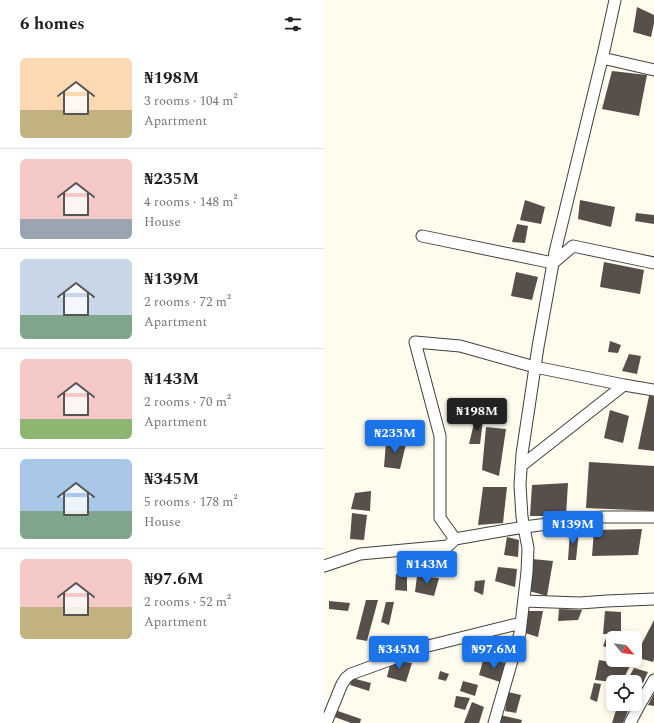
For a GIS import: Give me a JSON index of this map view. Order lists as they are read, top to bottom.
{
  "north": "bottom right",
  "page": {
    "heading": "6 homes",
    "list": [
      {
        "name": "₦198M",
        "note": "3 rooms · 104 m² · Apartment"
      },
      {
        "name": "₦235M",
        "note": "4 rooms · 148 m² · House"
      },
      {
        "name": "₦139M",
        "note": "2 rooms · 72 m² · Apartment"
      },
      {
        "name": "₦143M",
        "note": "2 rooms · 70 m² · Apartment"
      },
      {
        "name": "₦345M",
        "note": "5 rooms · 178 m² · House"
      },
      {
        "name": "₦97.6M",
        "note": "2 rooms · 52 m² · Apartment"
      }
    ],
    "price": [
      "₦198M",
      "₦235M",
      "₦139M",
      "₦143M",
      "₦345M",
      "₦97.6M"
    ]
  }
}
